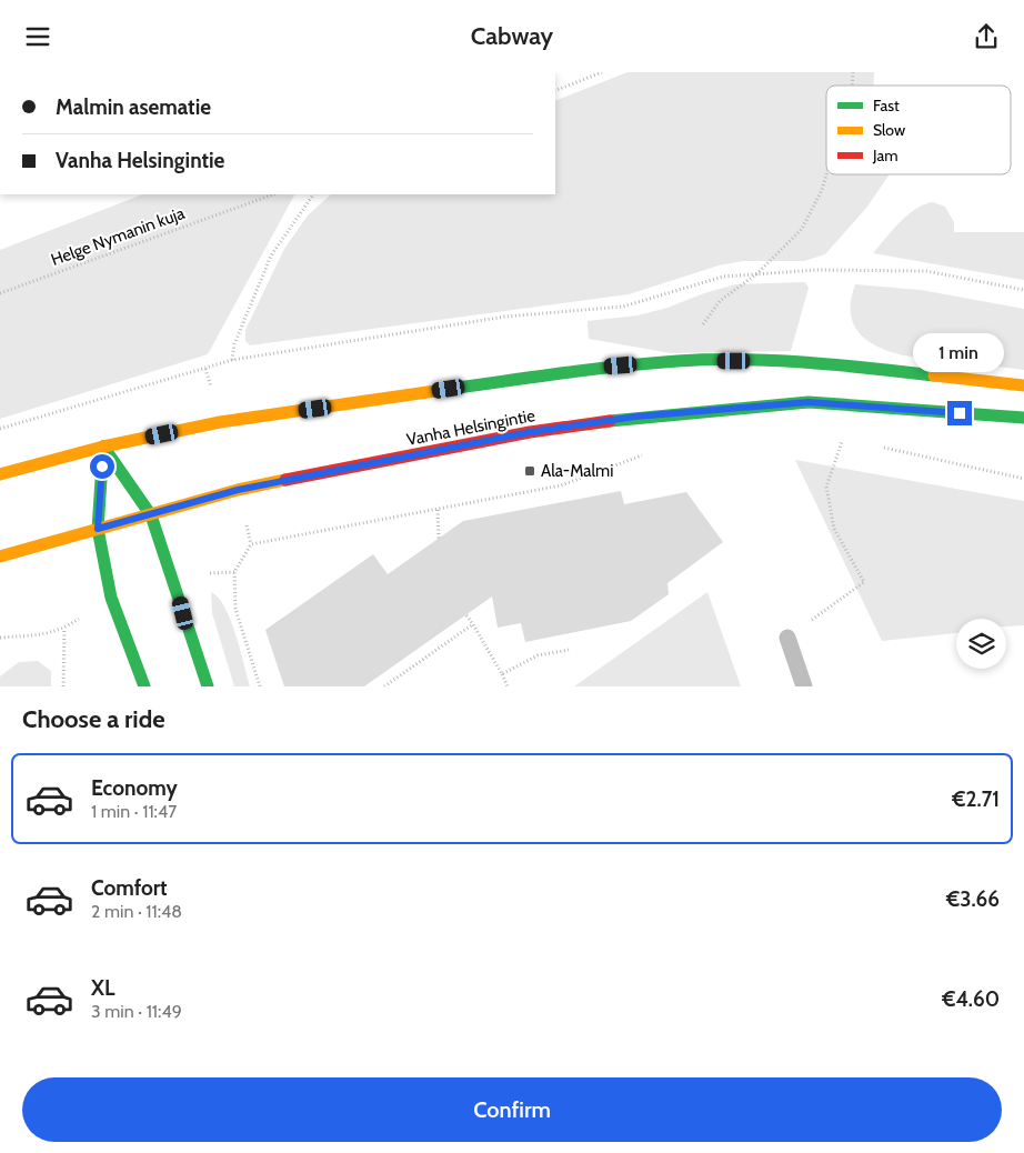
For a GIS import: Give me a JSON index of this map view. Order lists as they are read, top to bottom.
{
  "streets": {
    "main road": ["Vanha Helsingintie"],
    "path": ["Helge Nymanin kuja"]
  },
  "places": {
    "transit": ["Ala-Malmi"]
  },
  "legend": ["Fast", "Slow", "Jam"],
  "page": {
    "header": "Cabway",
    "banner": ["Malmin asematie", "Vanha Helsingintie"],
    "bubble": "1 min",
    "heading": "Choose a ride",
    "list": [
      {
        "name": "Economy",
        "note": "1 min · 11:47",
        "value": "€2.71"
      },
      {
        "name": "Comfort",
        "note": "2 min · 11:48",
        "value": "€3.66"
      },
      {
        "name": "XL",
        "note": "3 min · 11:49",
        "value": "€4.60"
      }
    ],
    "buttons": "Confirm"
  }
}
